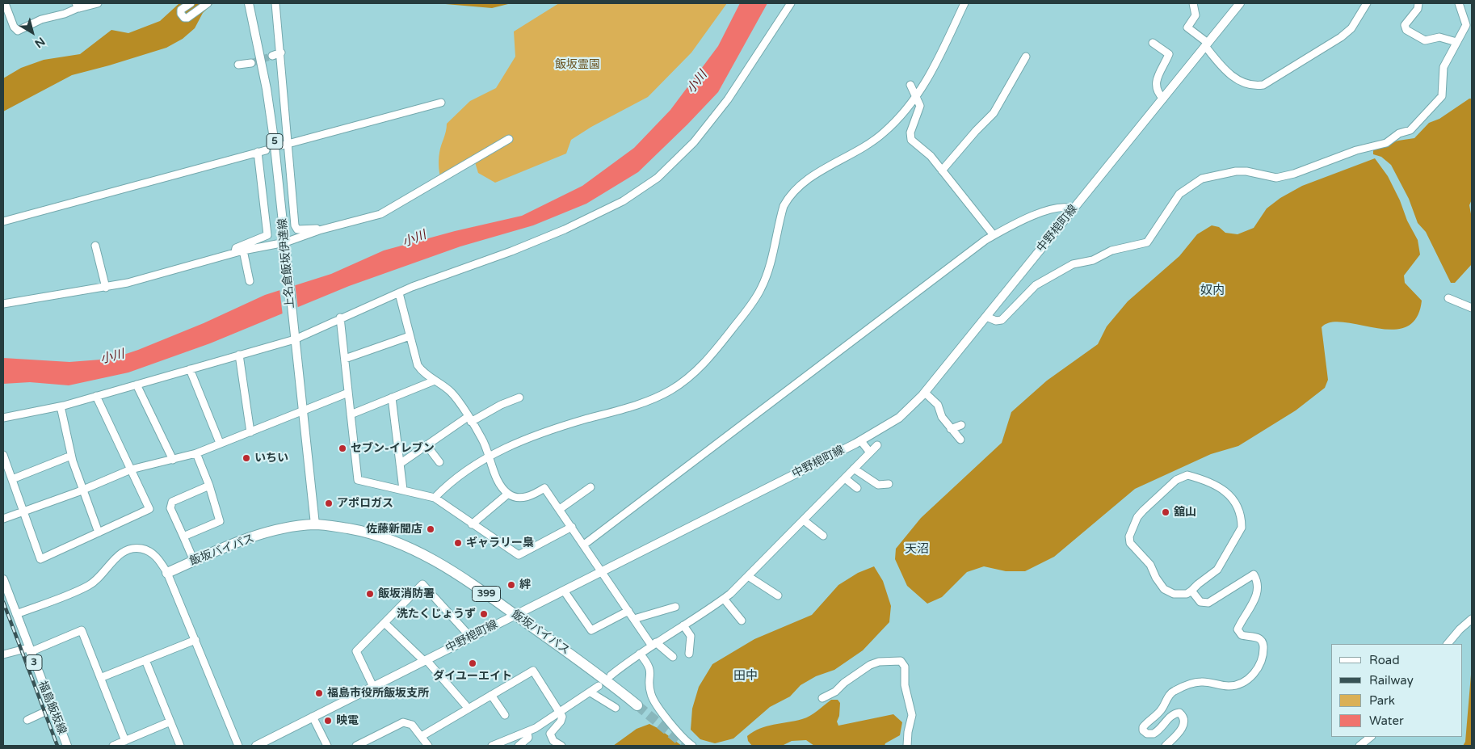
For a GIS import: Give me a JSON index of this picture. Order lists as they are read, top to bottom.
{
  "streets": {
    "highway": ["飯坂バイパス", "399"],
    "main road": [
      "5",
      "中野梍町線",
      "上名倉飯坂伊達線",
      "3",
      "福島飯坂線"
    ]
  },
  "crossings": [
    ["中野梍町線", "飯坂バイパス"],
    ["上名倉飯坂伊達線", "飯坂バイパス"]
  ],
  "districts": ["奴内", "天沼", "田中"],
  "water": ["小川"],
  "parks": ["飯坂霊園"],
  "places": [
    "セブン-イレブン",
    "いちい",
    "アポロガス",
    "舘山",
    "佐藤新聞店",
    "ギャラリー梟",
    "絆",
    "飯坂消防署",
    "洗たくじょうず",
    "ダイユーエイト",
    "福島市役所飯坂支所",
    "映電"
  ],
  "legend": [
    "Road",
    "Railway",
    "Park",
    "Water"
  ],
  "north": "bottom right"
}
